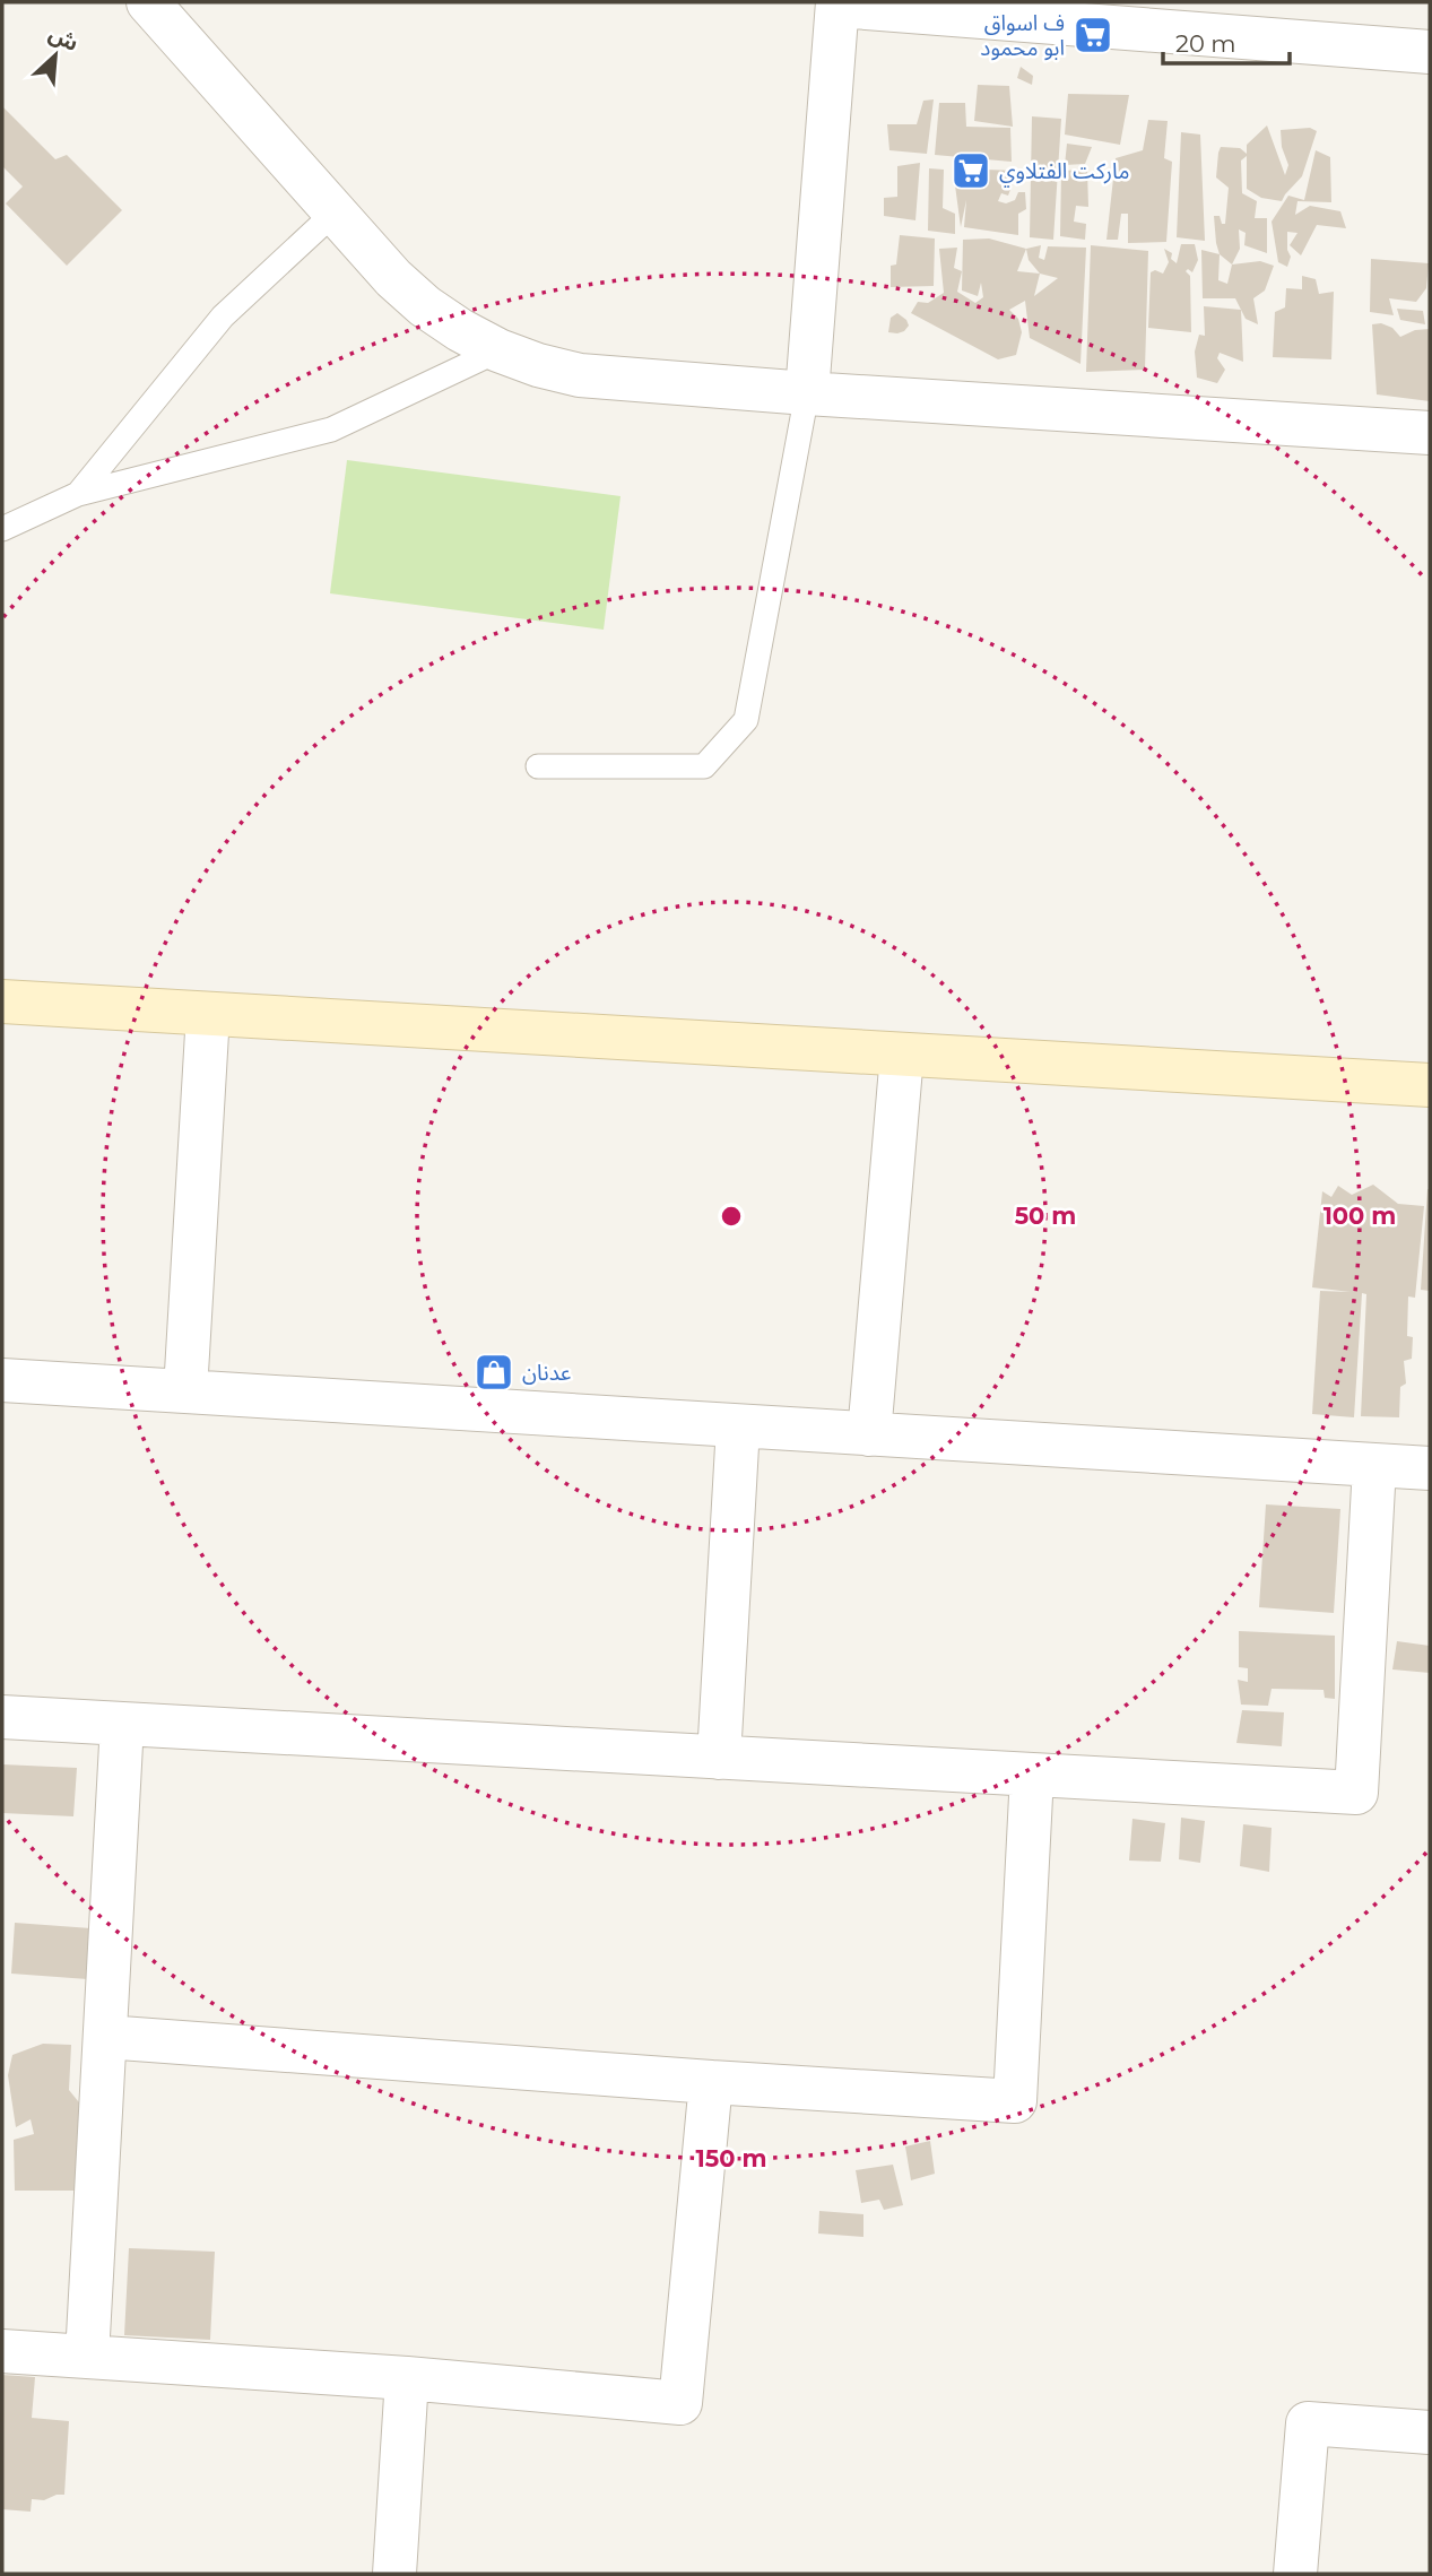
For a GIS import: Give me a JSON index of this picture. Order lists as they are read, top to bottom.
{
  "places": {
    "supermarket": ["ف اسواق ابو محمود", "ماركت الفتلاوي"],
    "shop": ["عدنان"]
  },
  "scale_bar": "20 m",
  "north": "top right",
  "rings": ["50 m", "100 m", "150 m"]
}
